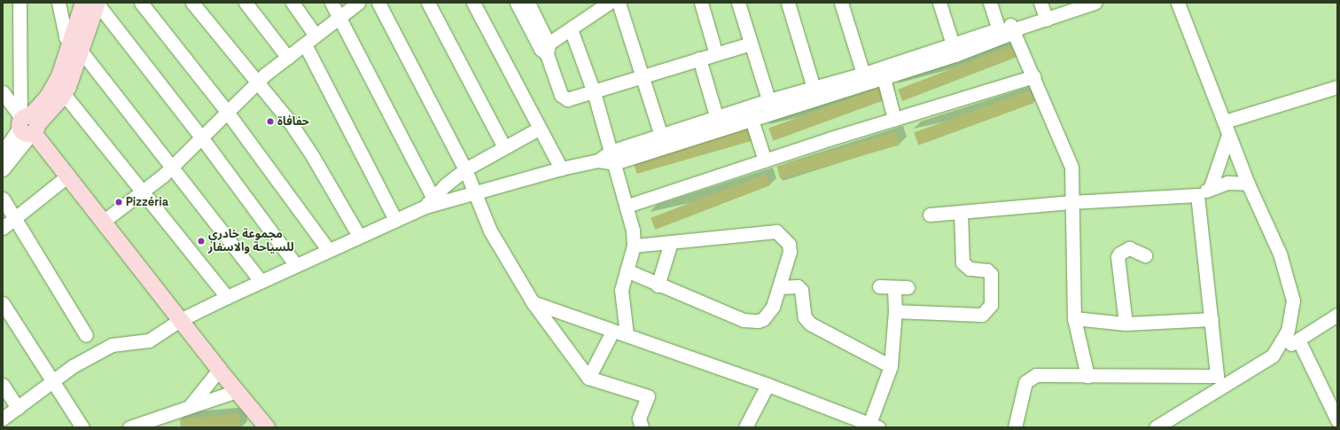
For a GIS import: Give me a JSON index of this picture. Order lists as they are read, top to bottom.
{
  "places": ["حفافاة", "Pizzéria", "مجموعة خادري للسياحة والاسفار"]
}
